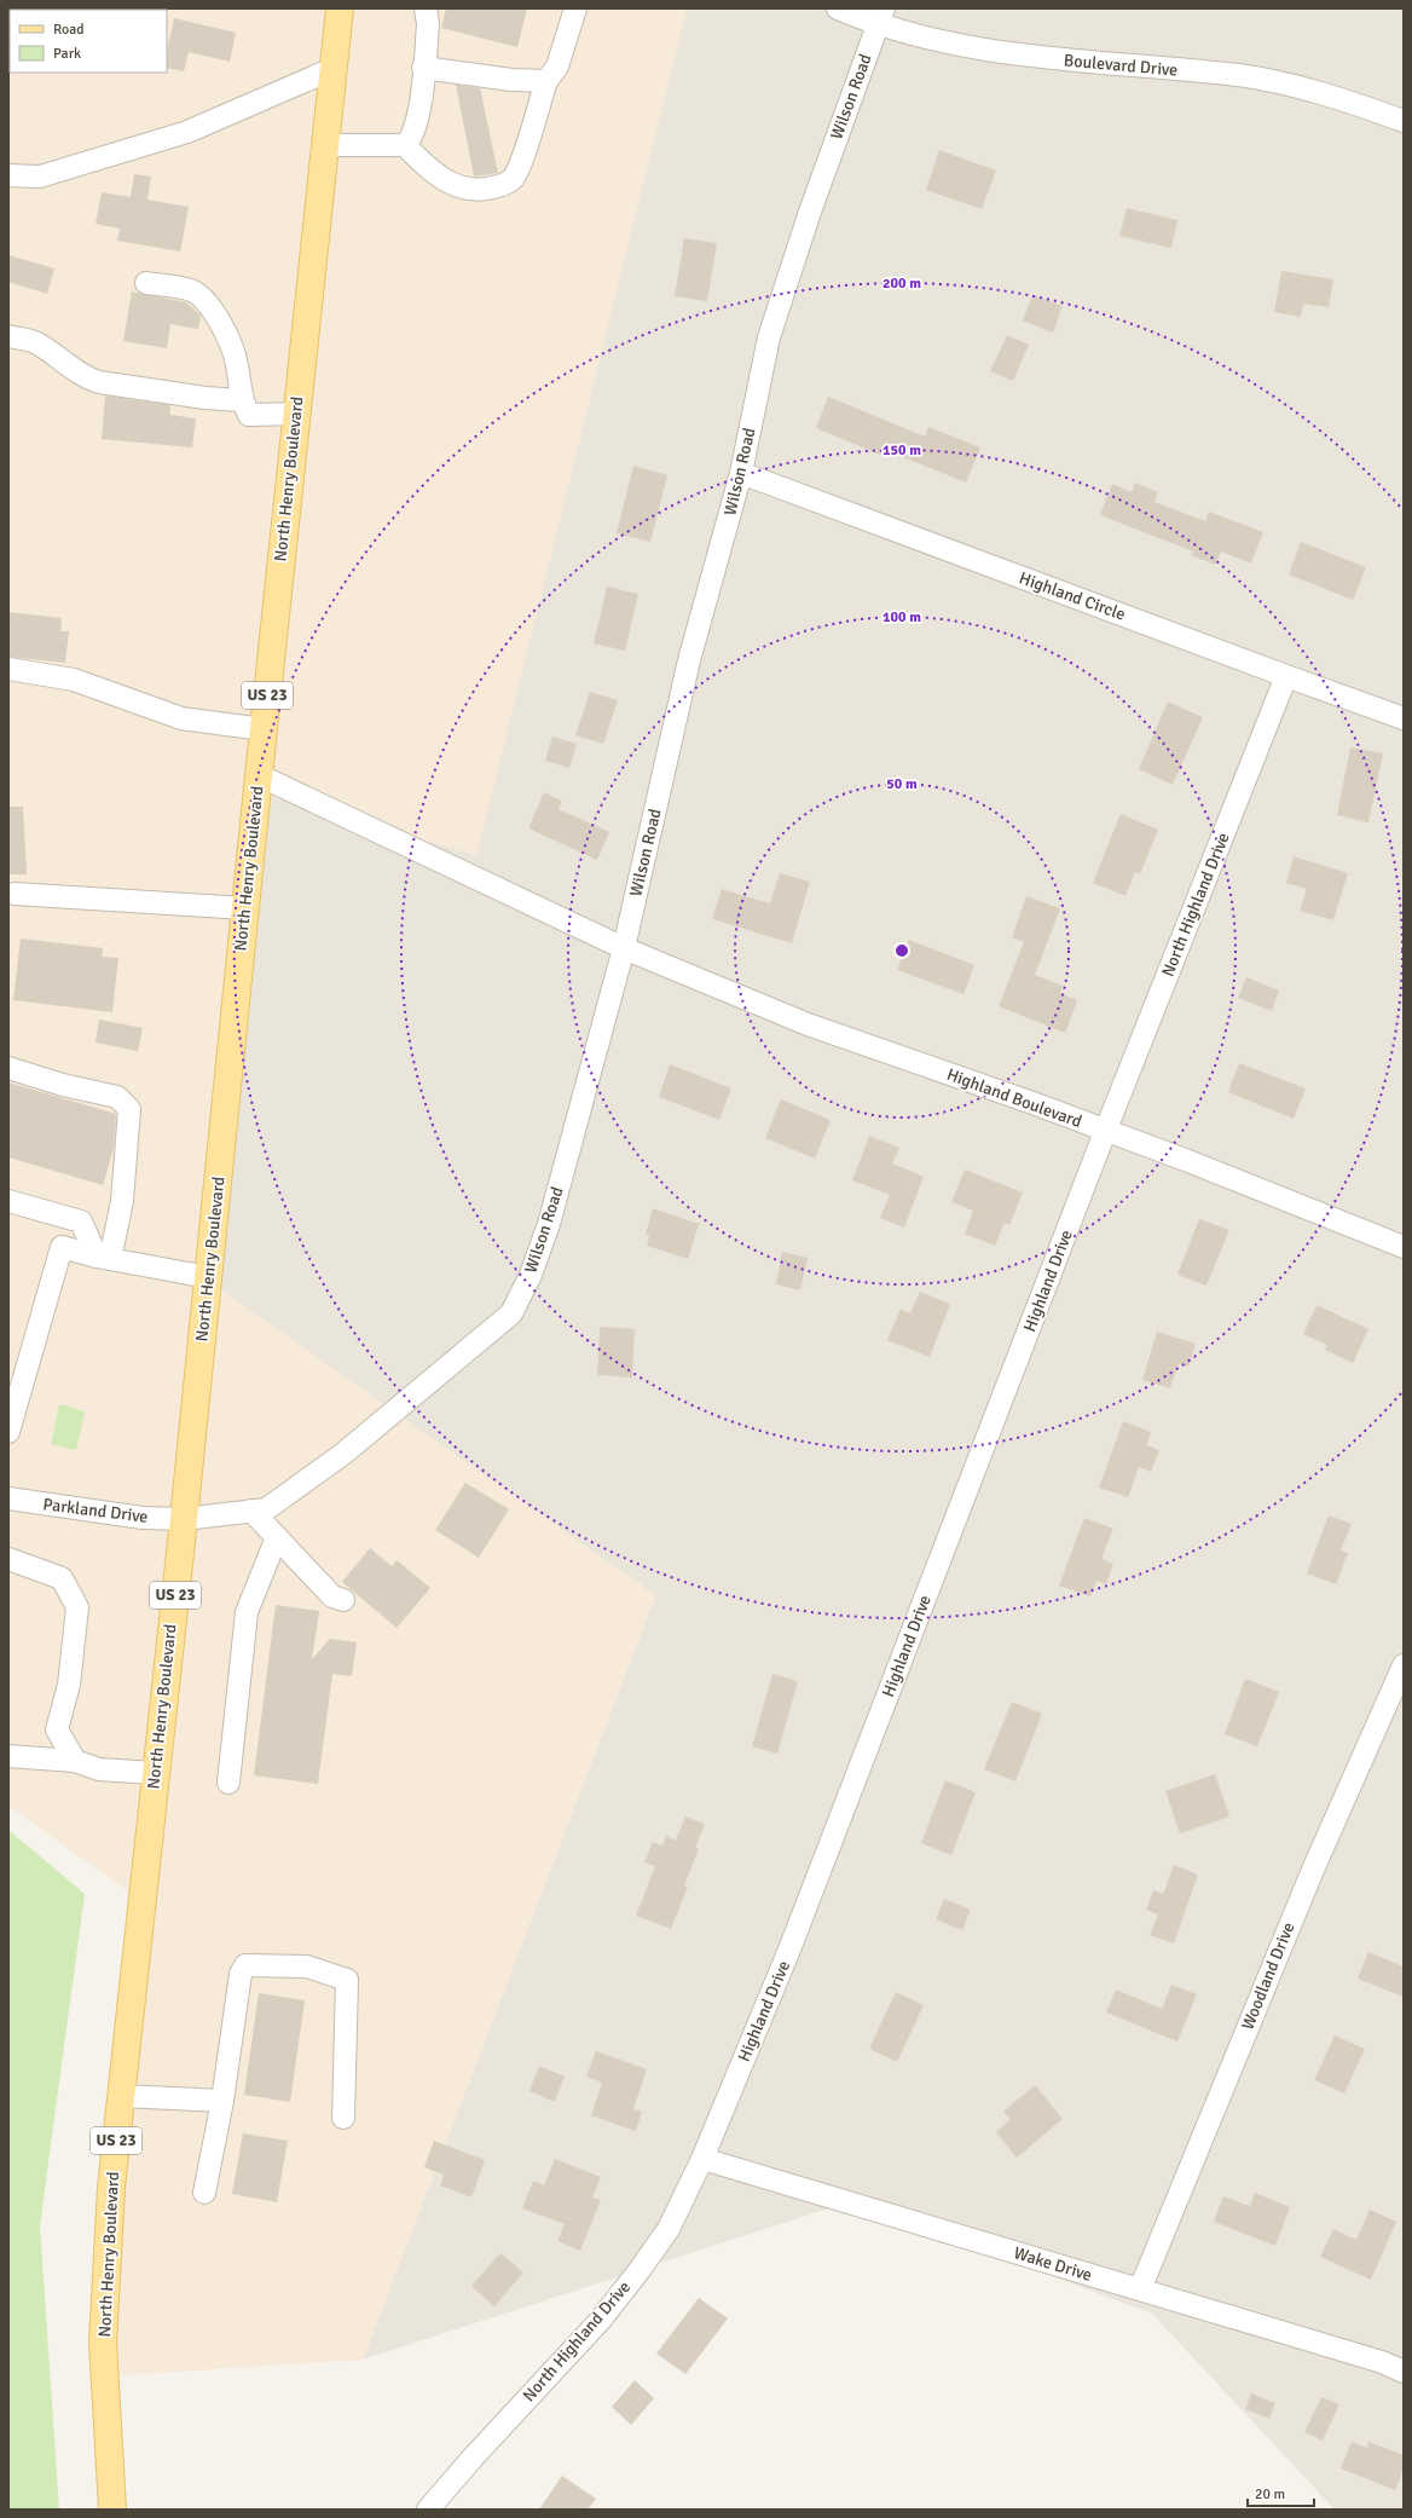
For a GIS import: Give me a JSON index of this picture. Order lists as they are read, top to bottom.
{
  "streets": {
    "main road": ["North Henry Boulevard", "US 23"],
    "street": [
      "Boulevard Drive",
      "Wilson Road",
      "Highland Circle",
      "North Highland Drive",
      "Highland Boulevard",
      "Highland Drive",
      "Parkland Drive",
      "Woodland Drive",
      "Wake Drive"
    ]
  },
  "crossings": [
    ["Boulevard Drive", "Wilson Road"],
    ["Wilson Road", "North Henry Boulevard"],
    ["Wilson Road", "Highland Circle"],
    ["Wilson Road", "Highland Boulevard"],
    ["Wilson Road", "Parkland Drive"],
    ["North Henry Boulevard", "Highland Boulevard"],
    ["North Henry Boulevard", "Parkland Drive"],
    ["Highland Circle", "North Highland Drive"],
    ["North Highland Drive", "Highland Boulevard"],
    ["North Highland Drive", "Highland Drive"],
    ["North Highland Drive", "Wake Drive"],
    ["Highland Boulevard", "Highland Drive"],
    ["Highland Drive", "Wake Drive"],
    ["Woodland Drive", "Wake Drive"]
  ],
  "legend": ["Road", "Park"],
  "scale_bar": "20 m",
  "rings": [
    "200 m",
    "150 m",
    "100 m",
    "50 m"
  ]
}
